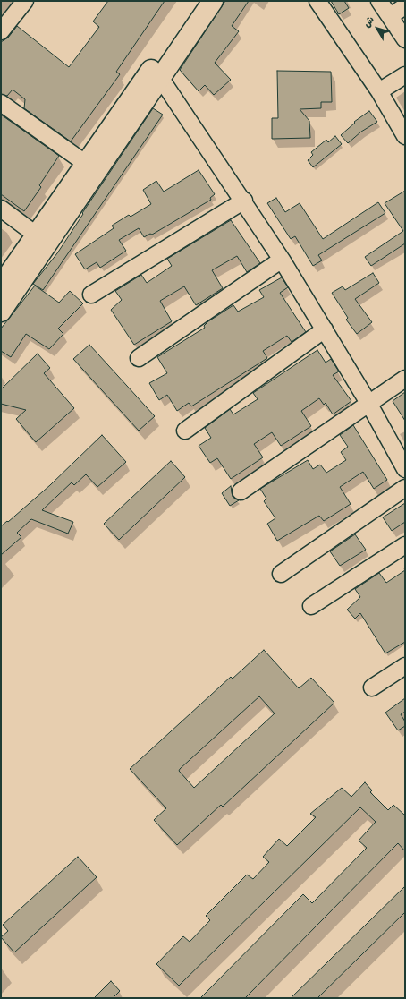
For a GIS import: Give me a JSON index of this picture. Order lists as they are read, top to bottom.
{
  "north": "top left"
}
